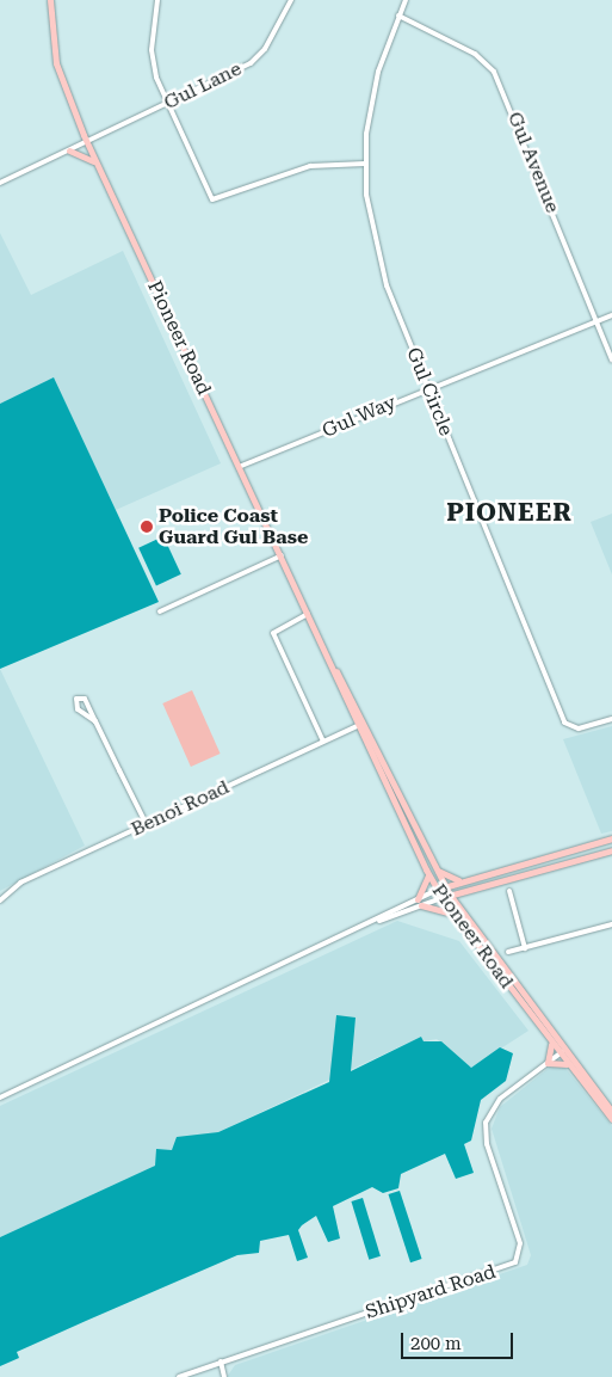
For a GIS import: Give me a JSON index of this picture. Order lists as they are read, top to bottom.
{
  "streets": {
    "main road": ["Pioneer Road"],
    "street": [
      "Gul Lane",
      "Gul Avenue",
      "Gul Circle",
      "Gul Way",
      "Benoi Road",
      "Shipyard Road"
    ]
  },
  "crossings": [
    ["Gul Lane", "Pioneer Road"],
    ["Gul Avenue", "Gul Circle"],
    ["Gul Avenue", "Gul Way"],
    ["Pioneer Road", "Gul Way"],
    ["Pioneer Road", "Benoi Road"],
    ["Pioneer Road", "Shipyard Road"],
    ["Gul Circle", "Gul Way"]
  ],
  "districts": ["PIONEER"],
  "places": ["Police Coast Guard Gul Base"],
  "scale_bar": "200 m"
}
